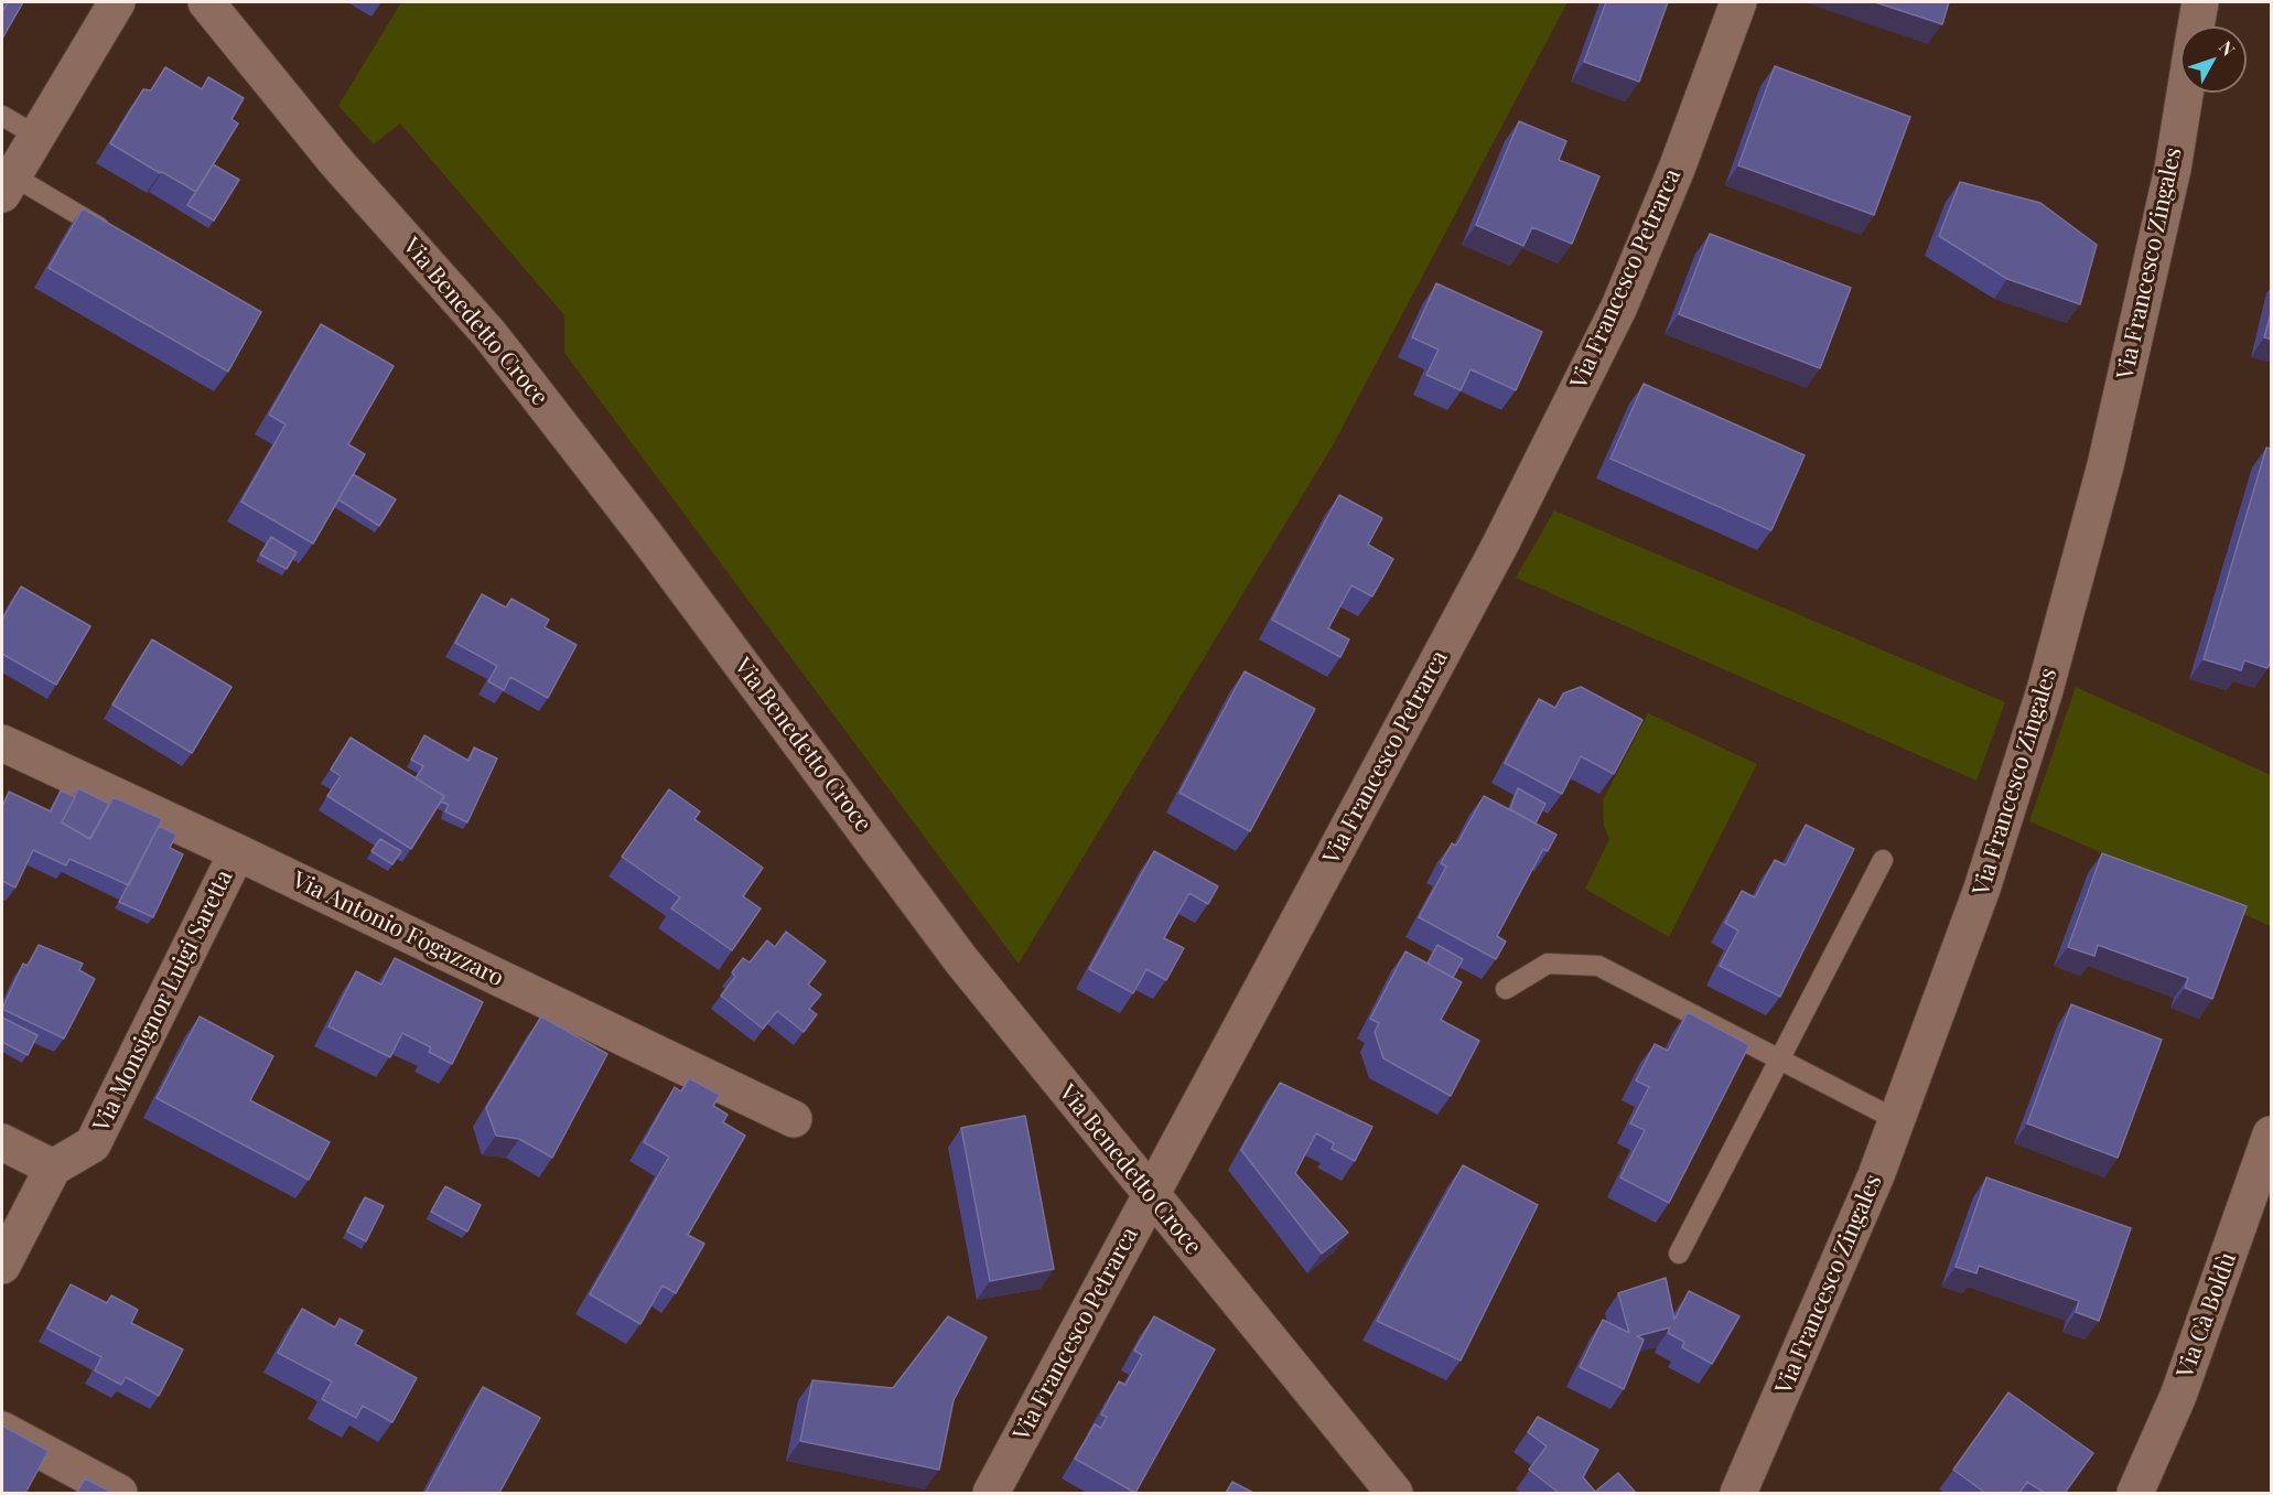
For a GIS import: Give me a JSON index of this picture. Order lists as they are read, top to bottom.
{
  "streets": {
    "street": [
      "Via Francesco Zingales",
      "Via Francesco Petrarca",
      "Via Benedetto Croce",
      "Via Antonio Fogazzaro",
      "Via Monsignor Luigi Saretta",
      "Via Cà Boldù"
    ]
  },
  "crossings": [
    ["Via Francesco Petrarca", "Via Benedetto Croce"],
    ["Via Antonio Fogazzaro", "Via Monsignor Luigi Saretta"]
  ],
  "north": "top right"
}
